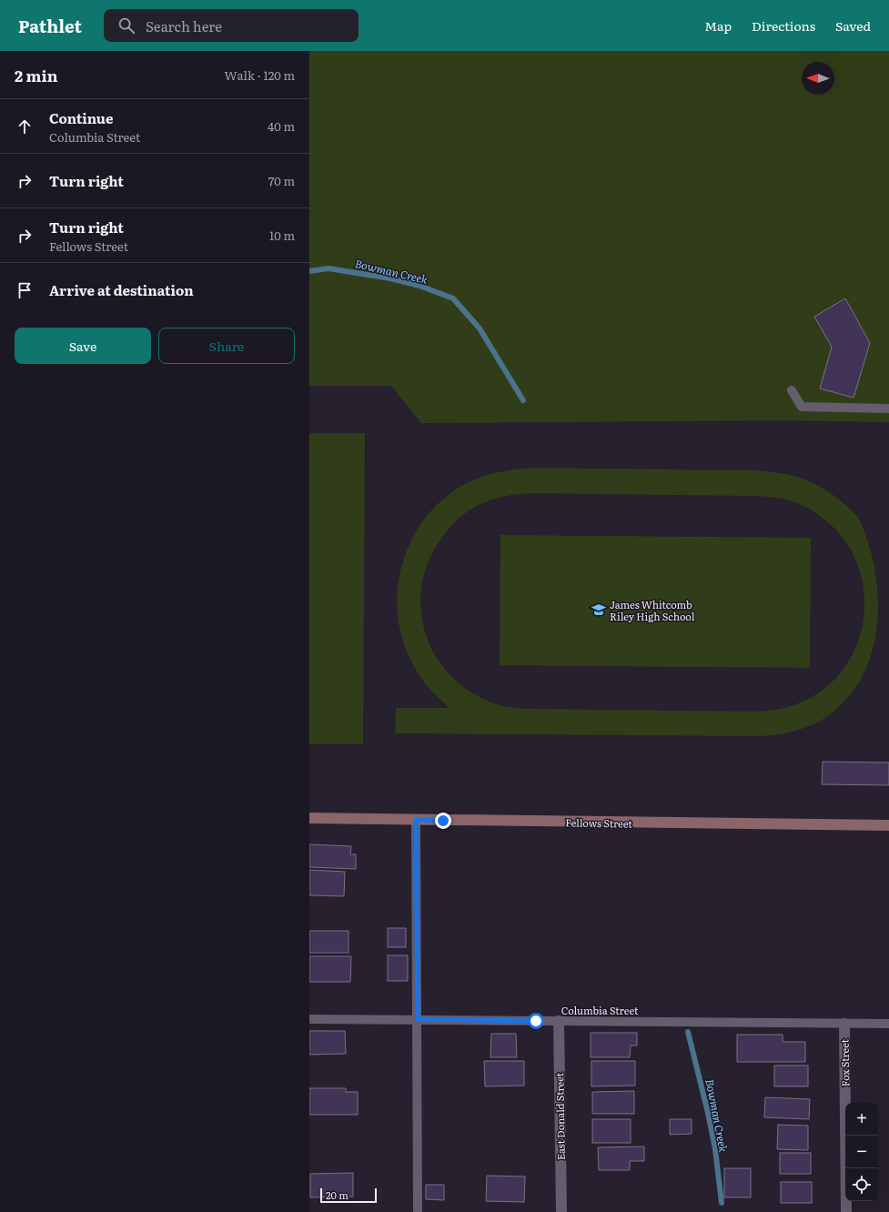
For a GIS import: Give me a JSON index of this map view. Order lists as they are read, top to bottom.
{
  "streets": {
    "street": ["Fellows Street", "Fox Street", "East Donald Street"],
    "lane": ["Columbia Street"]
  },
  "crossings": [
    ["Columbia Street", "Fox Street"],
    ["Columbia Street", "East Donald Street"]
  ],
  "water": ["Bowman Creek"],
  "places": {
    "school or university": ["James Whitcomb Riley High School"]
  },
  "scale_bar": "20 m",
  "north": "left",
  "page": {
    "header": "Pathlet",
    "search": "Search here",
    "nav": ["Map", "Directions", "Saved"],
    "heading": ["2 min", "Walk · 120 m"],
    "list": [
      ["Continue", "Columbia Street", "40 m"],
      ["Turn right", "70 m"],
      ["Turn right", "Fellows Street", "10 m"],
      "Arrive at destination"
    ],
    "buttons": ["Save", "Share"],
    "map_buttons": ["+", "−"],
    "scale": "20 m"
  }
}
